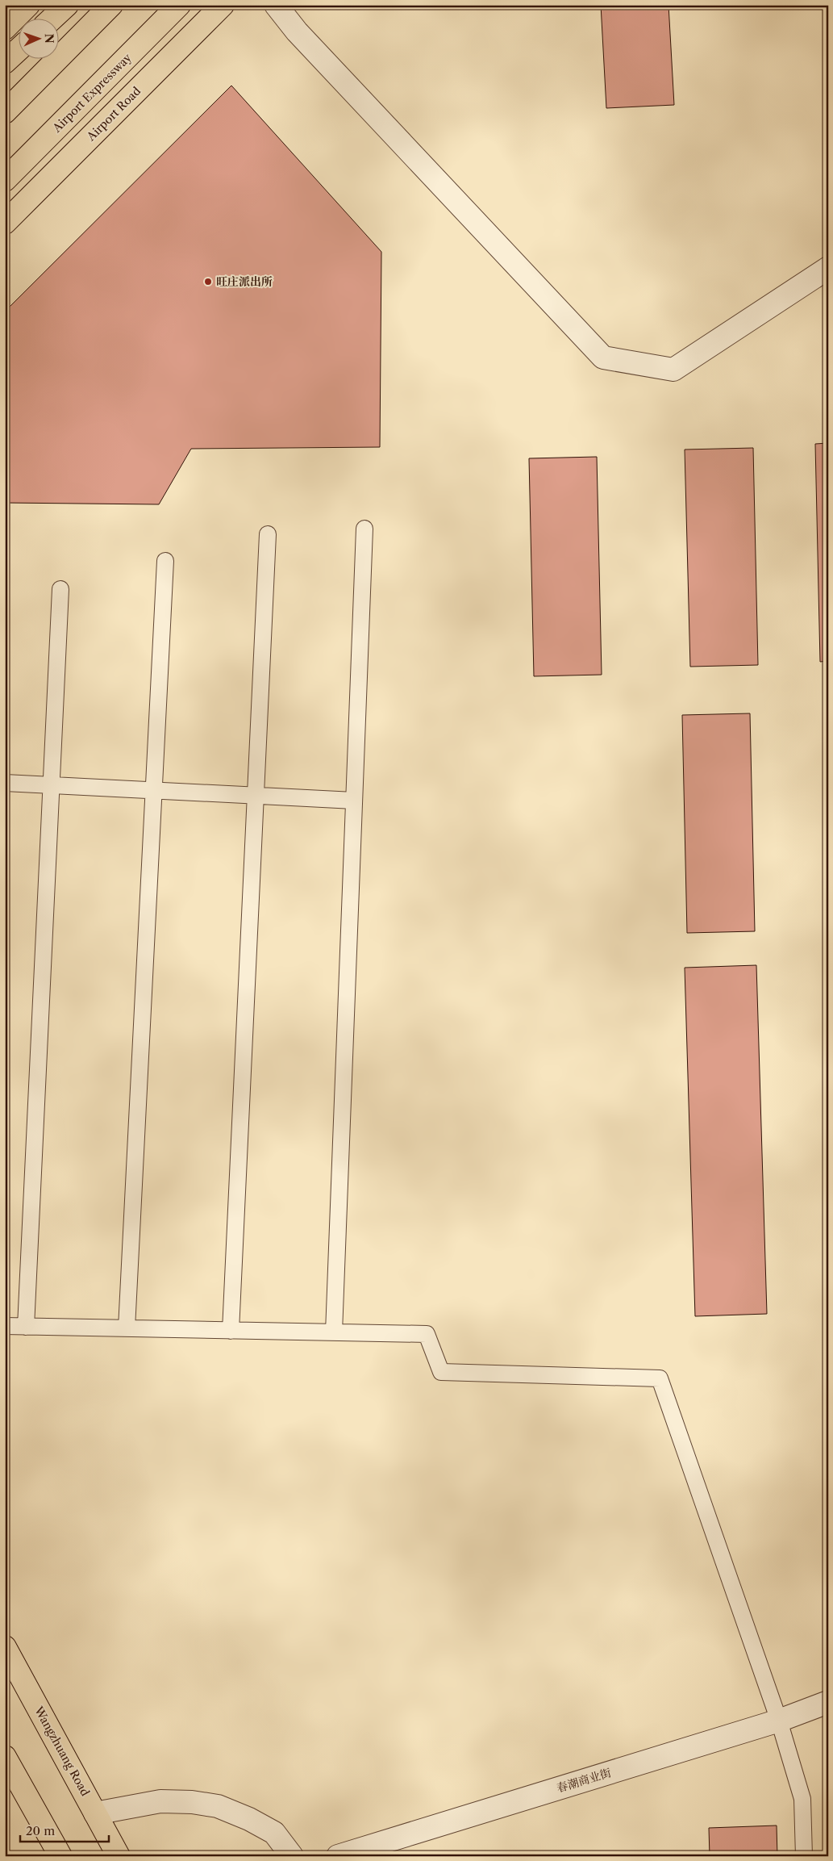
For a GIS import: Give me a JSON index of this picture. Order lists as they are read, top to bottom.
{
  "streets": {
    "main road": ["Airport Expressway", "Airport Road", "Wangzhuang Road"],
    "street": ["春潮商业街"]
  },
  "places": ["旺庄派出所"],
  "scale_bar": "20 m",
  "north": "right"
}
